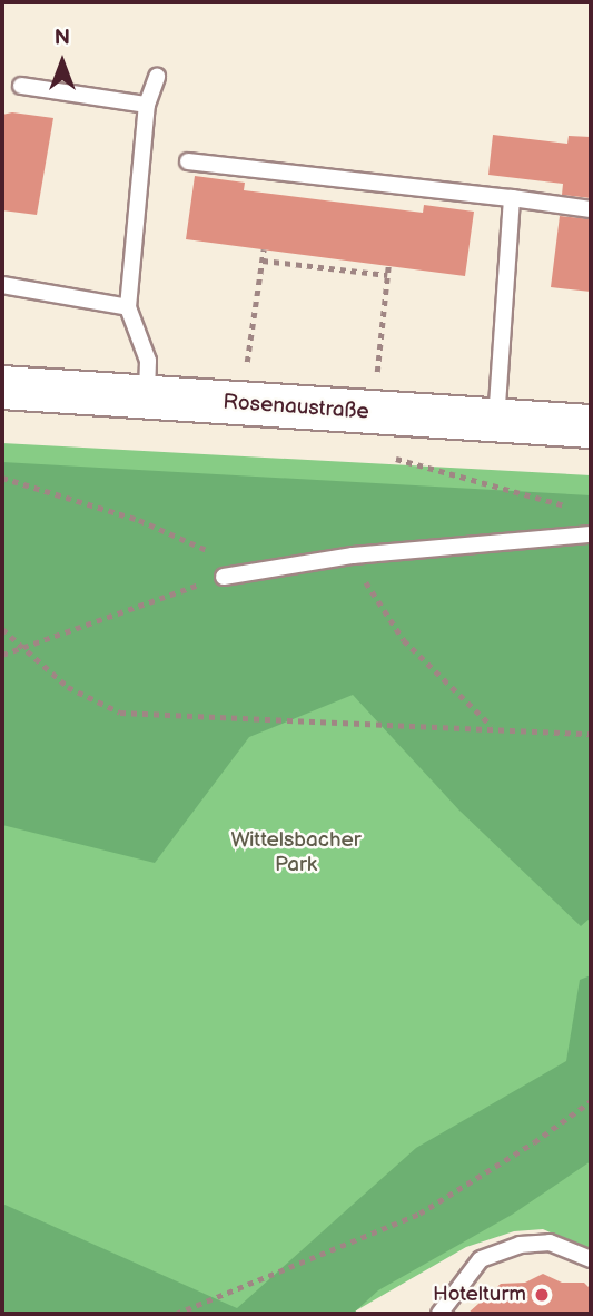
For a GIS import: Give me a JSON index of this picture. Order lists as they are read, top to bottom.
{
  "streets": {
    "main road": ["Rosenaustraße"]
  },
  "parks": ["Wittelsbacher Park"],
  "places": ["Hotelturm"],
  "north": "top"
}
